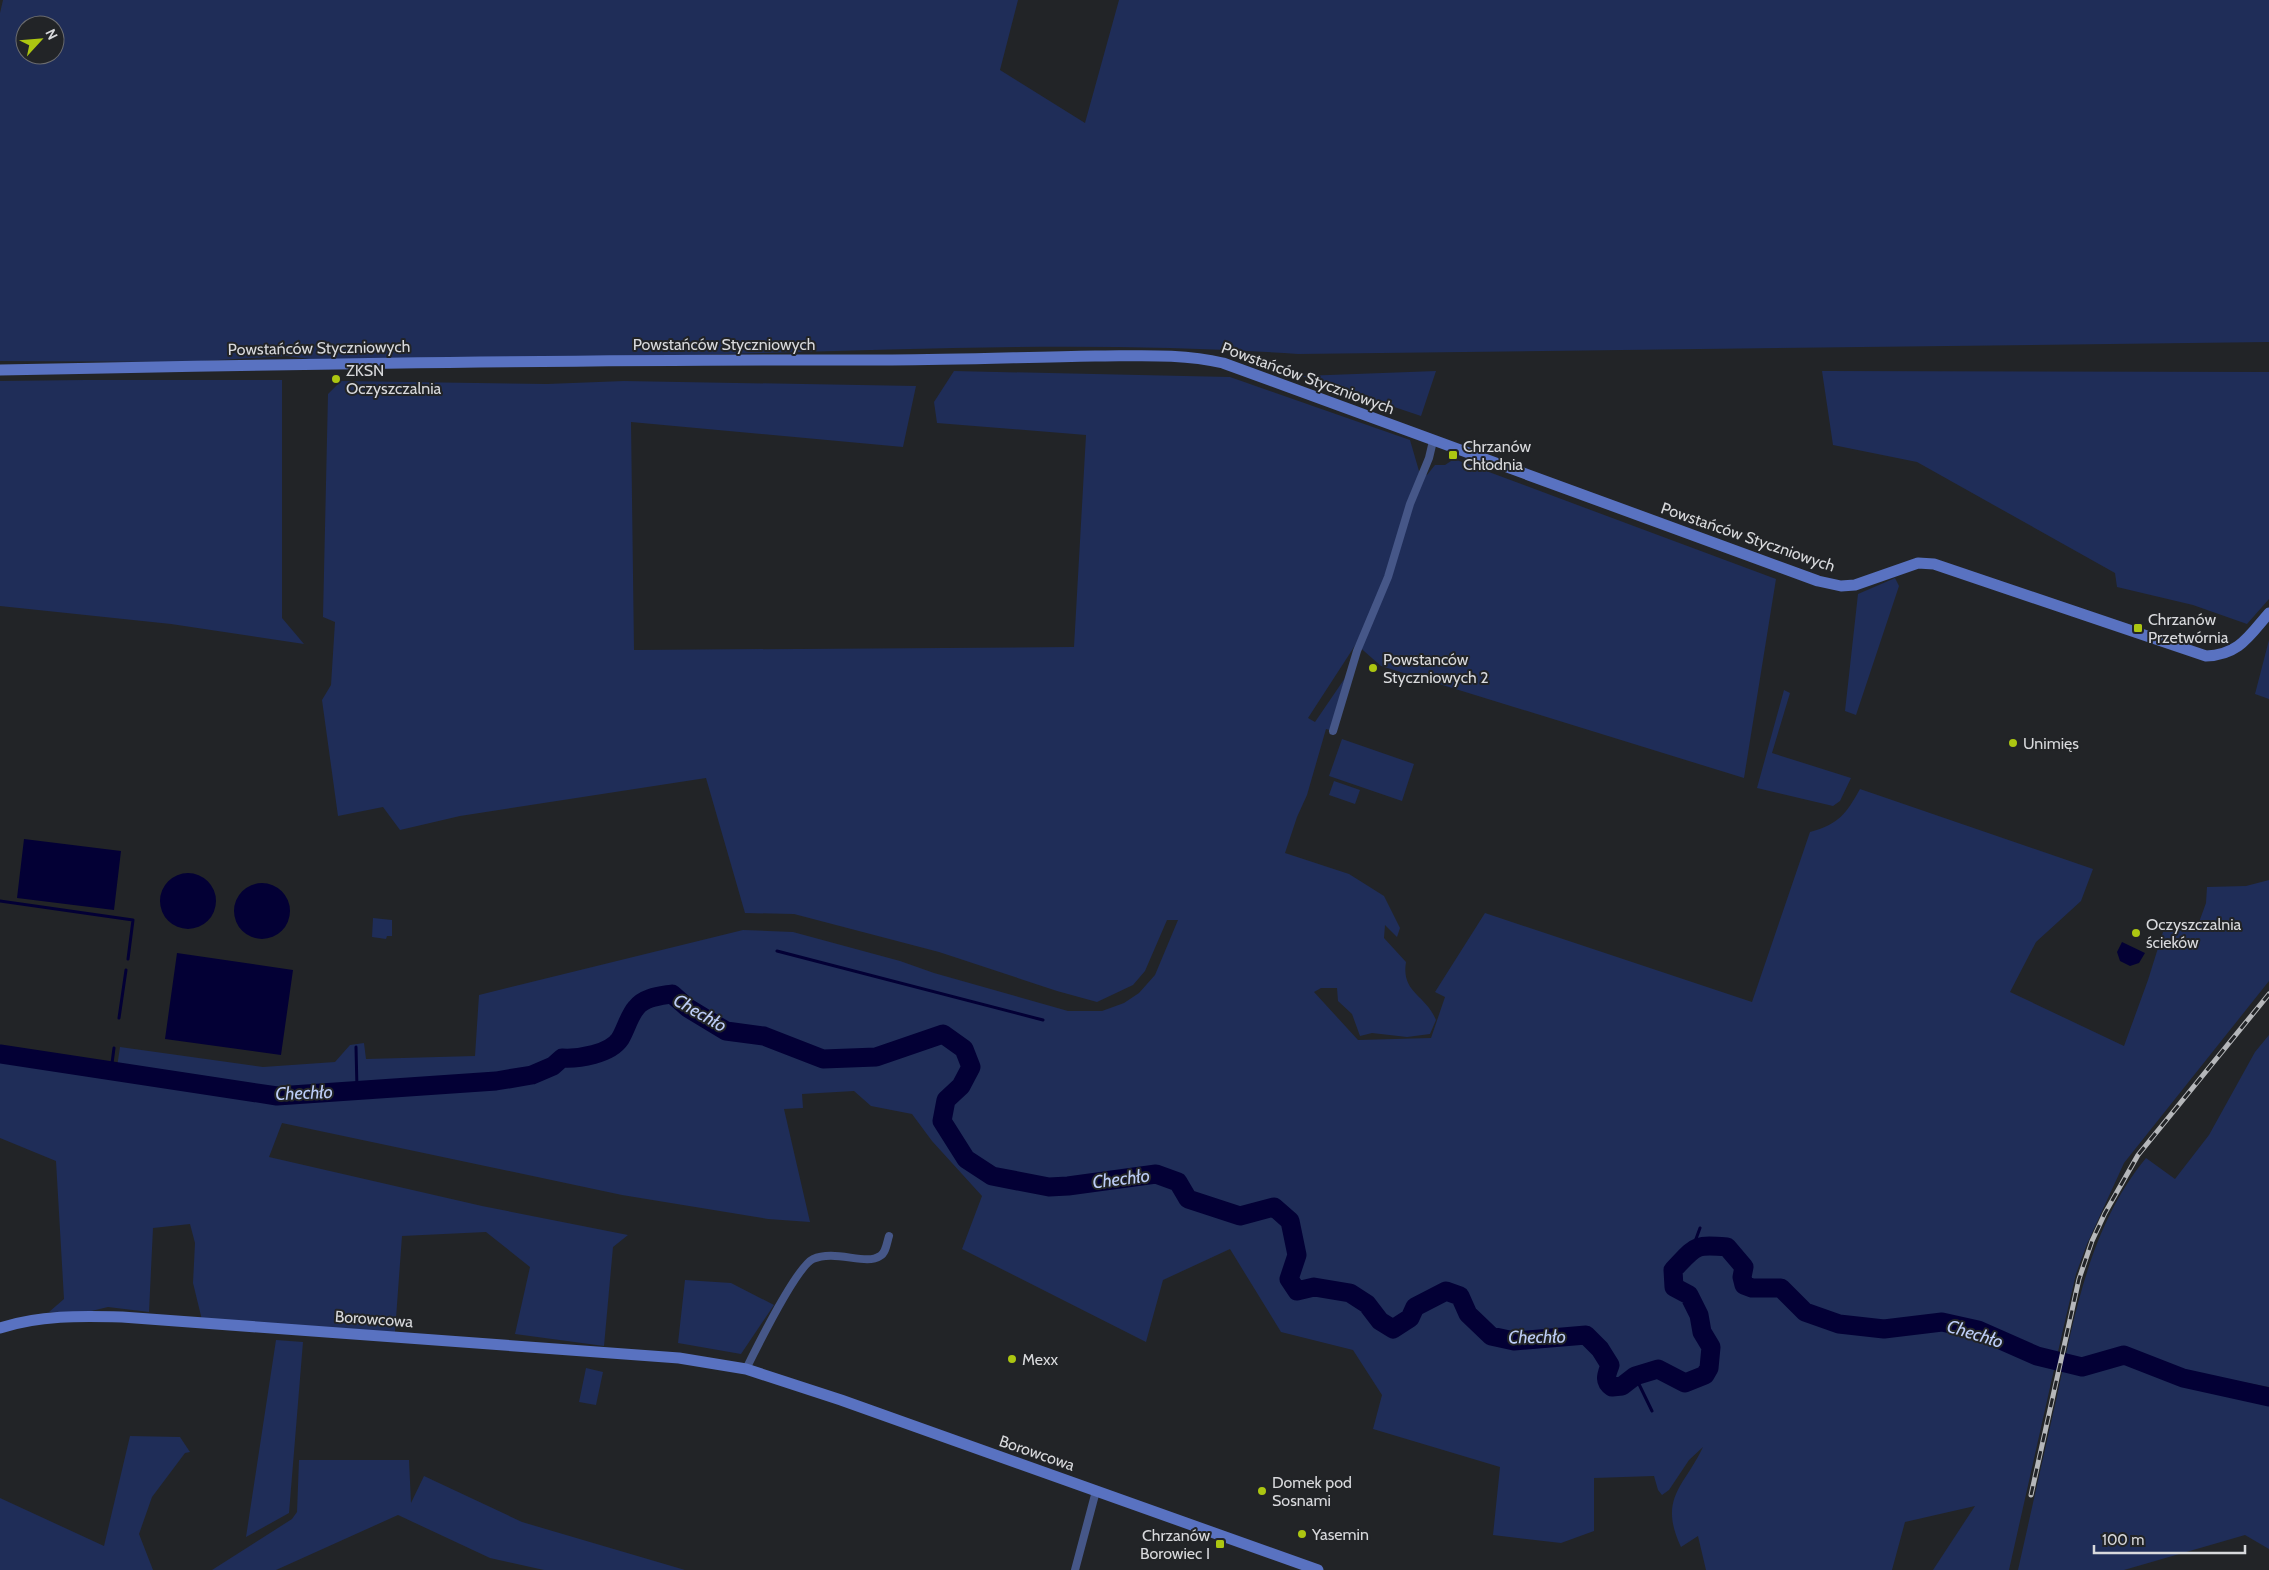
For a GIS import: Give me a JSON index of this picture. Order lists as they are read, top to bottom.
{
  "streets": {
    "street": ["Powstańców Styczniowych", "Borowcowa"]
  },
  "water": ["Chechło"],
  "places": {
    "other": [
      "ZKSN Oczyszczalnia",
      "Powstanców Styczniowych 2",
      "Unimięs",
      "Oczyszczalnia ścieków",
      "Mexx",
      "Domek pod Sosnami",
      "Yasemin"
    ],
    "transit": ["Chrzanów Chłodnia", "Chrzanów Przetwórnia", "Chrzanów Borowiec I"]
  },
  "scale_bar": "100 m",
  "north": "top right"
}
